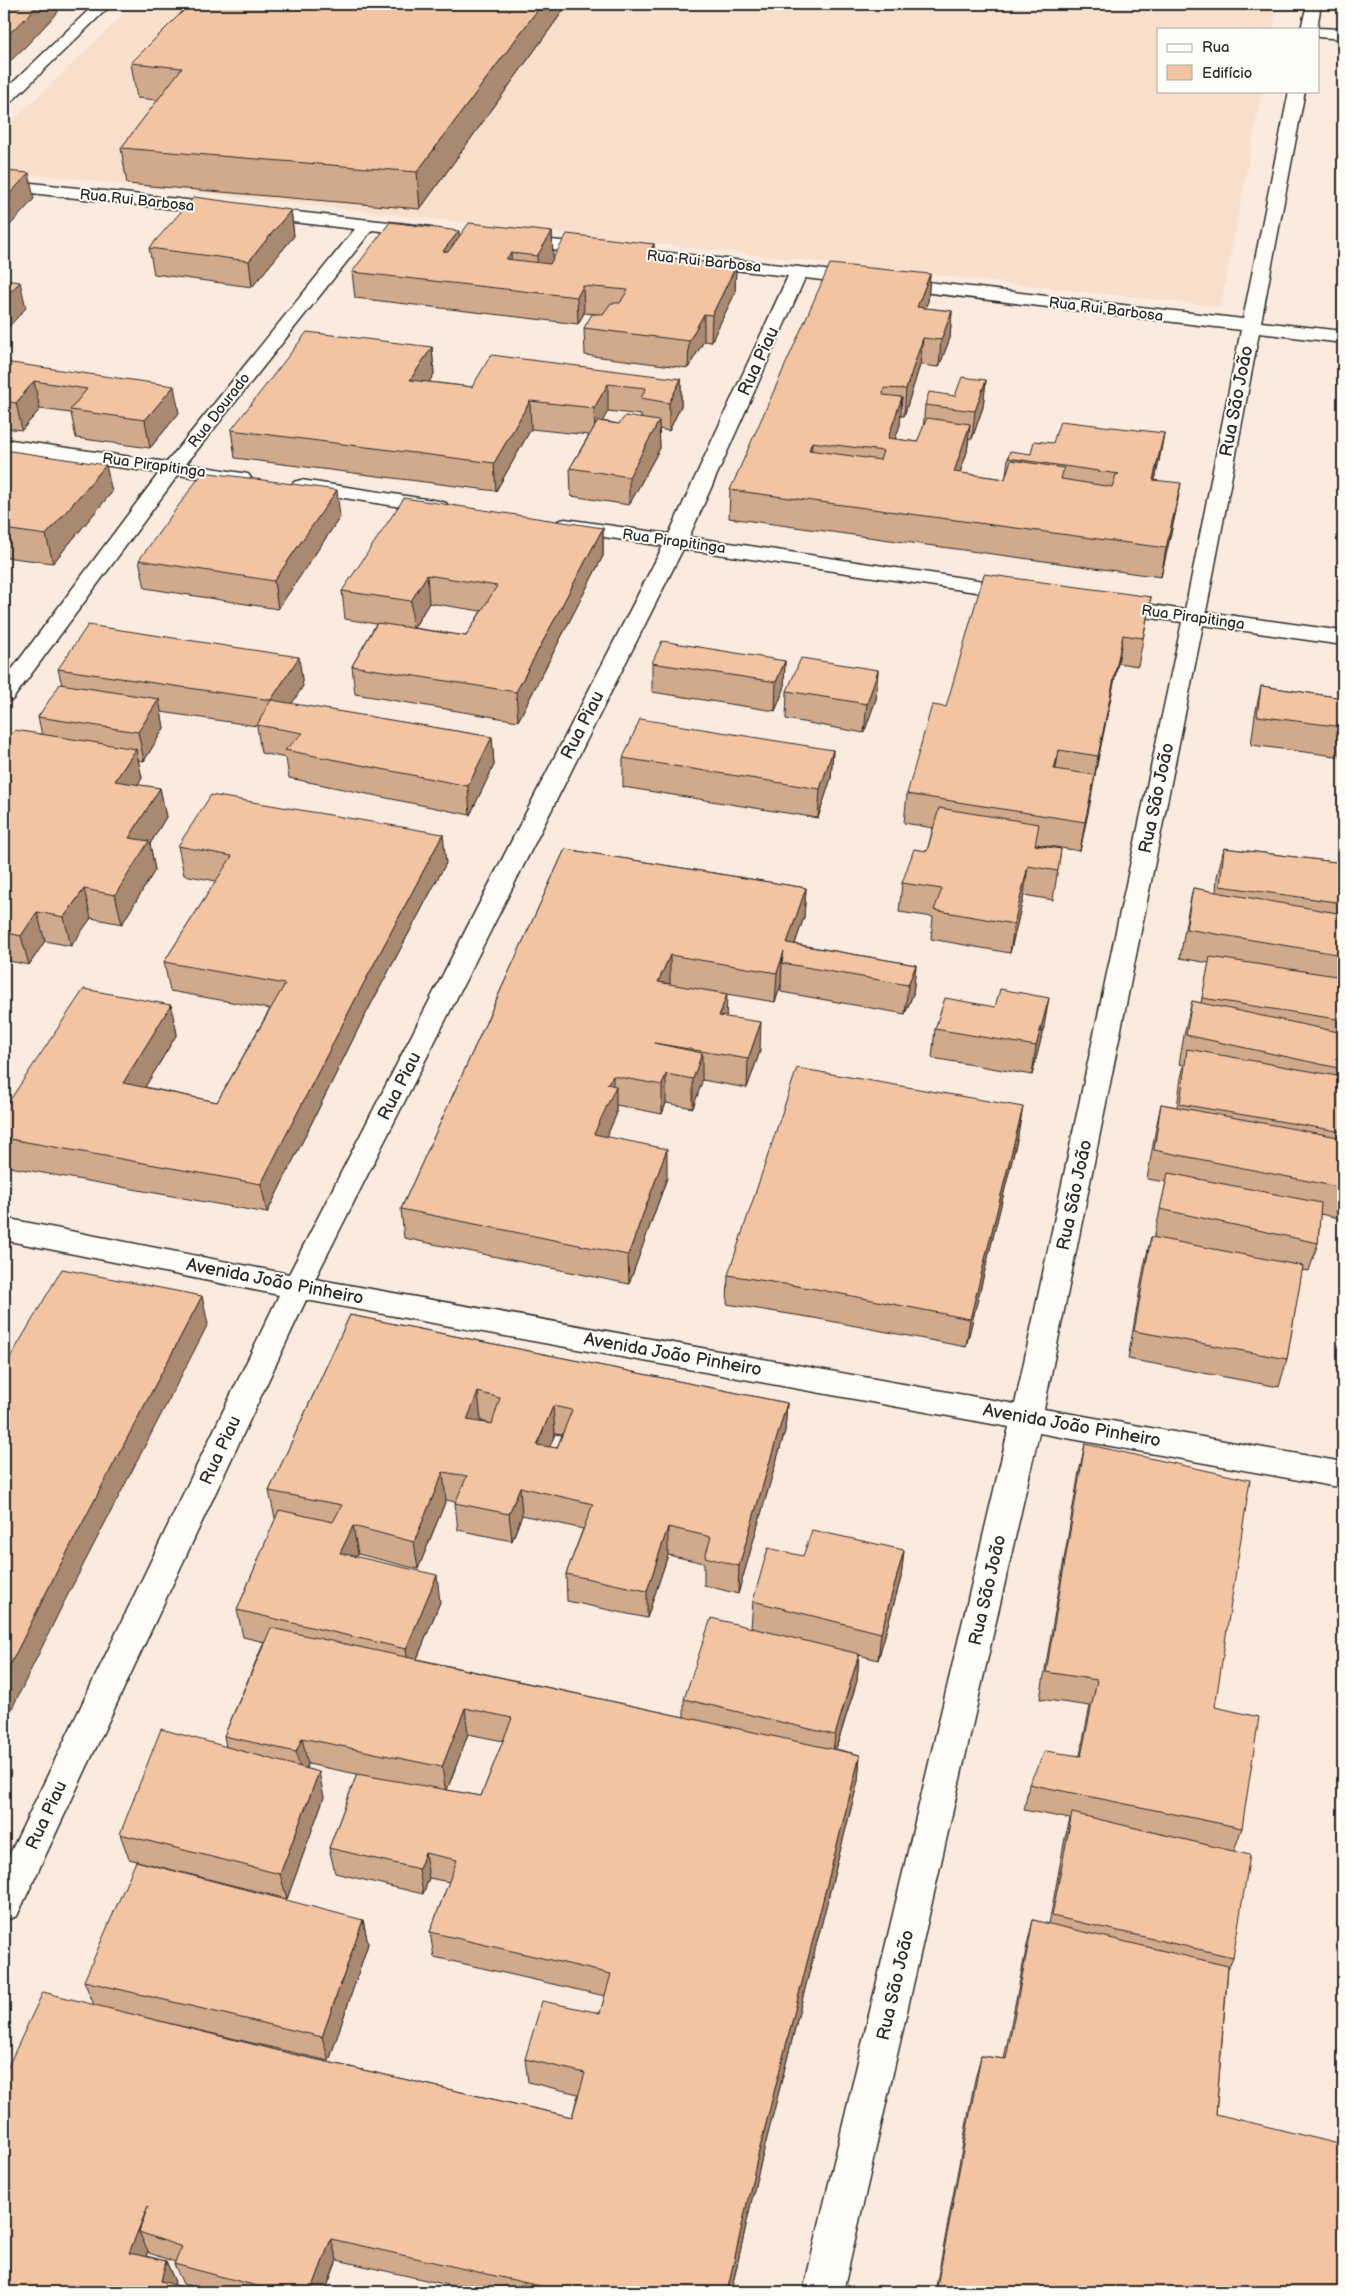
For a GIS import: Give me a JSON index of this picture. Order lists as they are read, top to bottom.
{
  "streets": {
    "street": [
      "Rua Rui Barbosa",
      "Rua Piau",
      "Rua São João",
      "Rua Dourado",
      "Rua Pirapitinga",
      "Avenida João Pinheiro"
    ]
  },
  "crossings": [
    ["Rua Rui Barbosa", "Rua Piau"],
    ["Rua Rui Barbosa", "Rua São João"],
    ["Rua Rui Barbosa", "Rua Dourado"],
    ["Rua Piau", "Rua Pirapitinga"],
    ["Rua Piau", "Avenida João Pinheiro"],
    ["Rua São João", "Rua Pirapitinga"],
    ["Rua São João", "Avenida João Pinheiro"],
    ["Rua Dourado", "Rua Pirapitinga"]
  ],
  "legend": ["Rua", "Edifício"]
}
